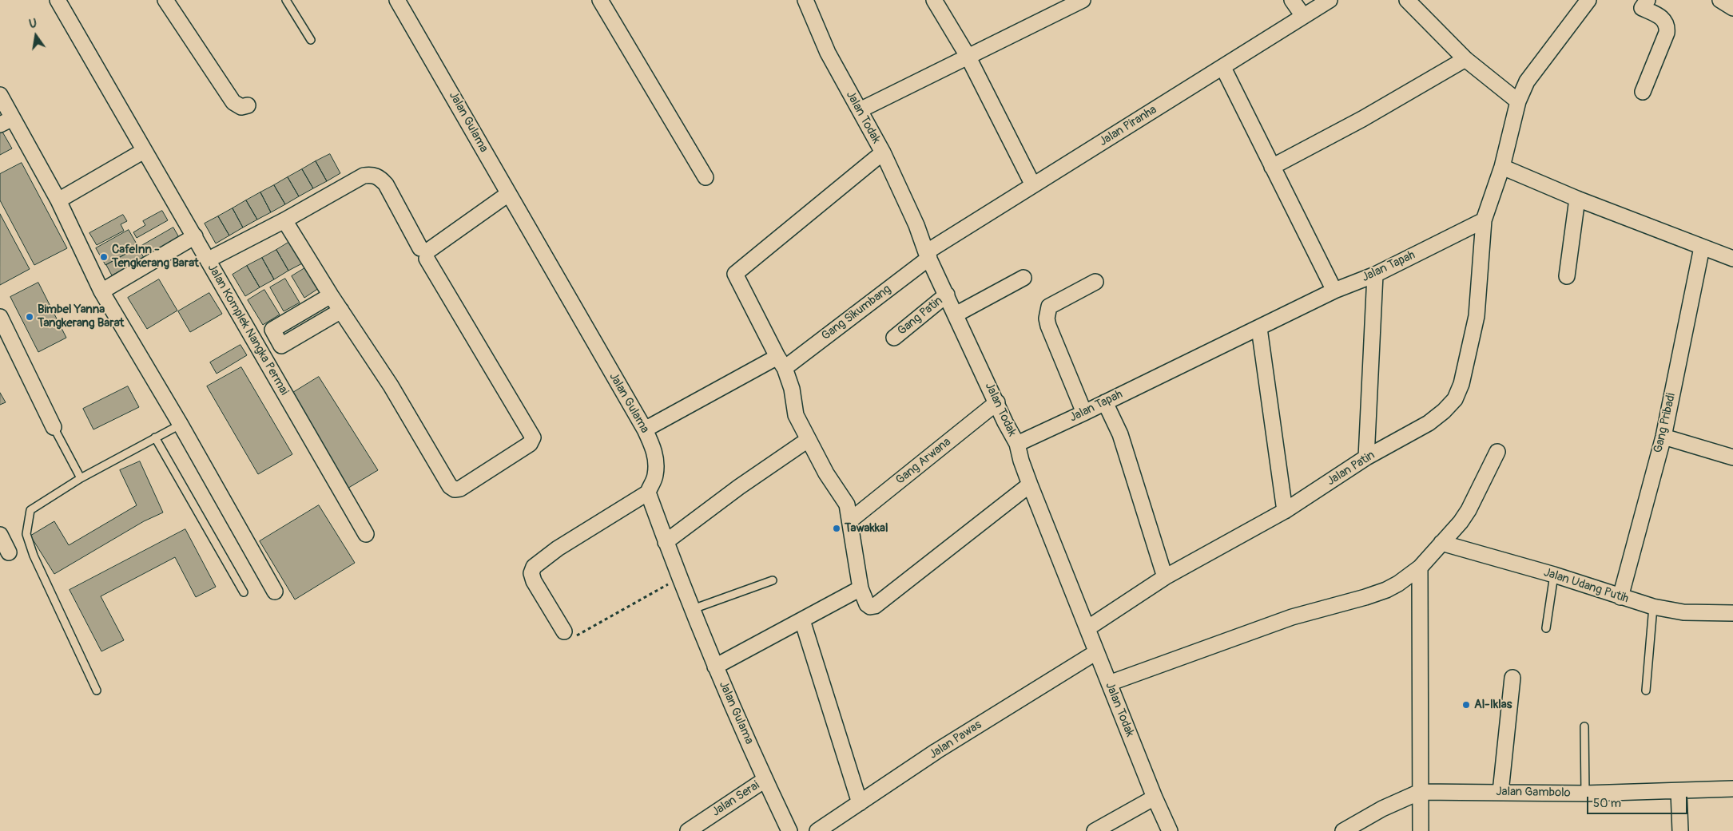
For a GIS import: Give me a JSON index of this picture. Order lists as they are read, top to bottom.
{
  "streets": {
    "street": [
      "Jalan Todak",
      "Jalan Gulama",
      "Jalan Piranha",
      "Jalan Tapah",
      "Gang Sikumbang",
      "Gang Patin",
      "Jalan Komplek Nangka Permai",
      "Gang Pribadi",
      "Gang Arwana",
      "Jalan Patin",
      "Jalan Udang Putih",
      "Jalan Pawas",
      "Jalan Gambolo",
      "Jalan Serai"
    ]
  },
  "crossings": [
    ["Jalan Todak", "Jalan Piranha"],
    ["Jalan Todak", "Jalan Tapah"],
    ["Jalan Todak", "Gang Sikumbang"],
    ["Jalan Todak", "Gang Patin"],
    ["Jalan Todak", "Gang Arwana"],
    ["Jalan Todak", "Jalan Patin"],
    ["Jalan Todak", "Jalan Pawas"],
    ["Jalan Gulama", "Gang Sikumbang"],
    ["Jalan Gulama", "Jalan Serai"],
    ["Jalan Piranha", "Gang Sikumbang"],
    ["Jalan Tapah", "Jalan Patin"],
    ["Gang Pribadi", "Jalan Udang Putih"]
  ],
  "places": [
    "CafeInn - Tengkerang Barat",
    "Bimbel Yanna Tangkerang Barat",
    "Tawakkal",
    "Al-Iklas"
  ],
  "scale_bar": "50 m",
  "north": "top"
}
